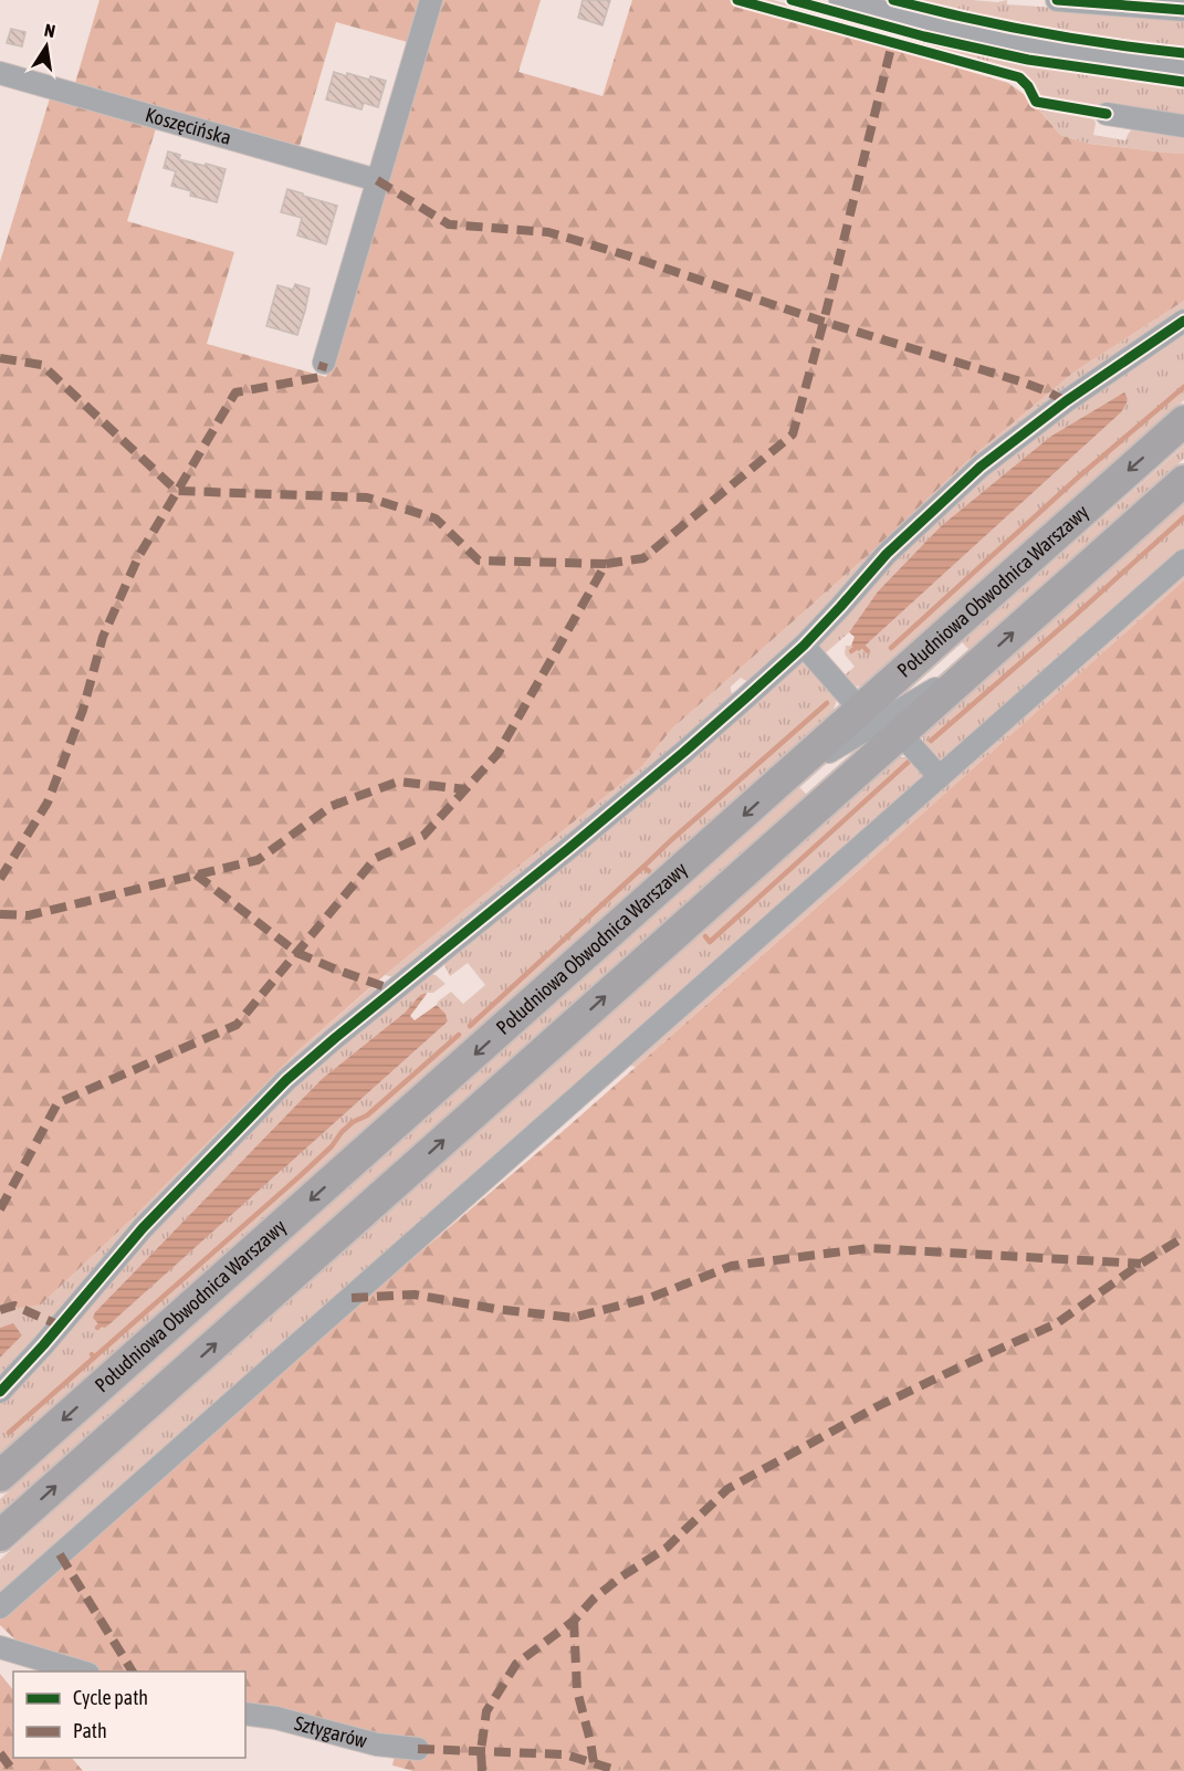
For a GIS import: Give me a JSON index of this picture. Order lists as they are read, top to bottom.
{
  "streets": {
    "highway": ["Południowa Obwodnica Warszawy"],
    "street": ["Koszęcińska", "Sztygarów"]
  },
  "legend": ["Cycle path", "Path"],
  "north": "top"
}
